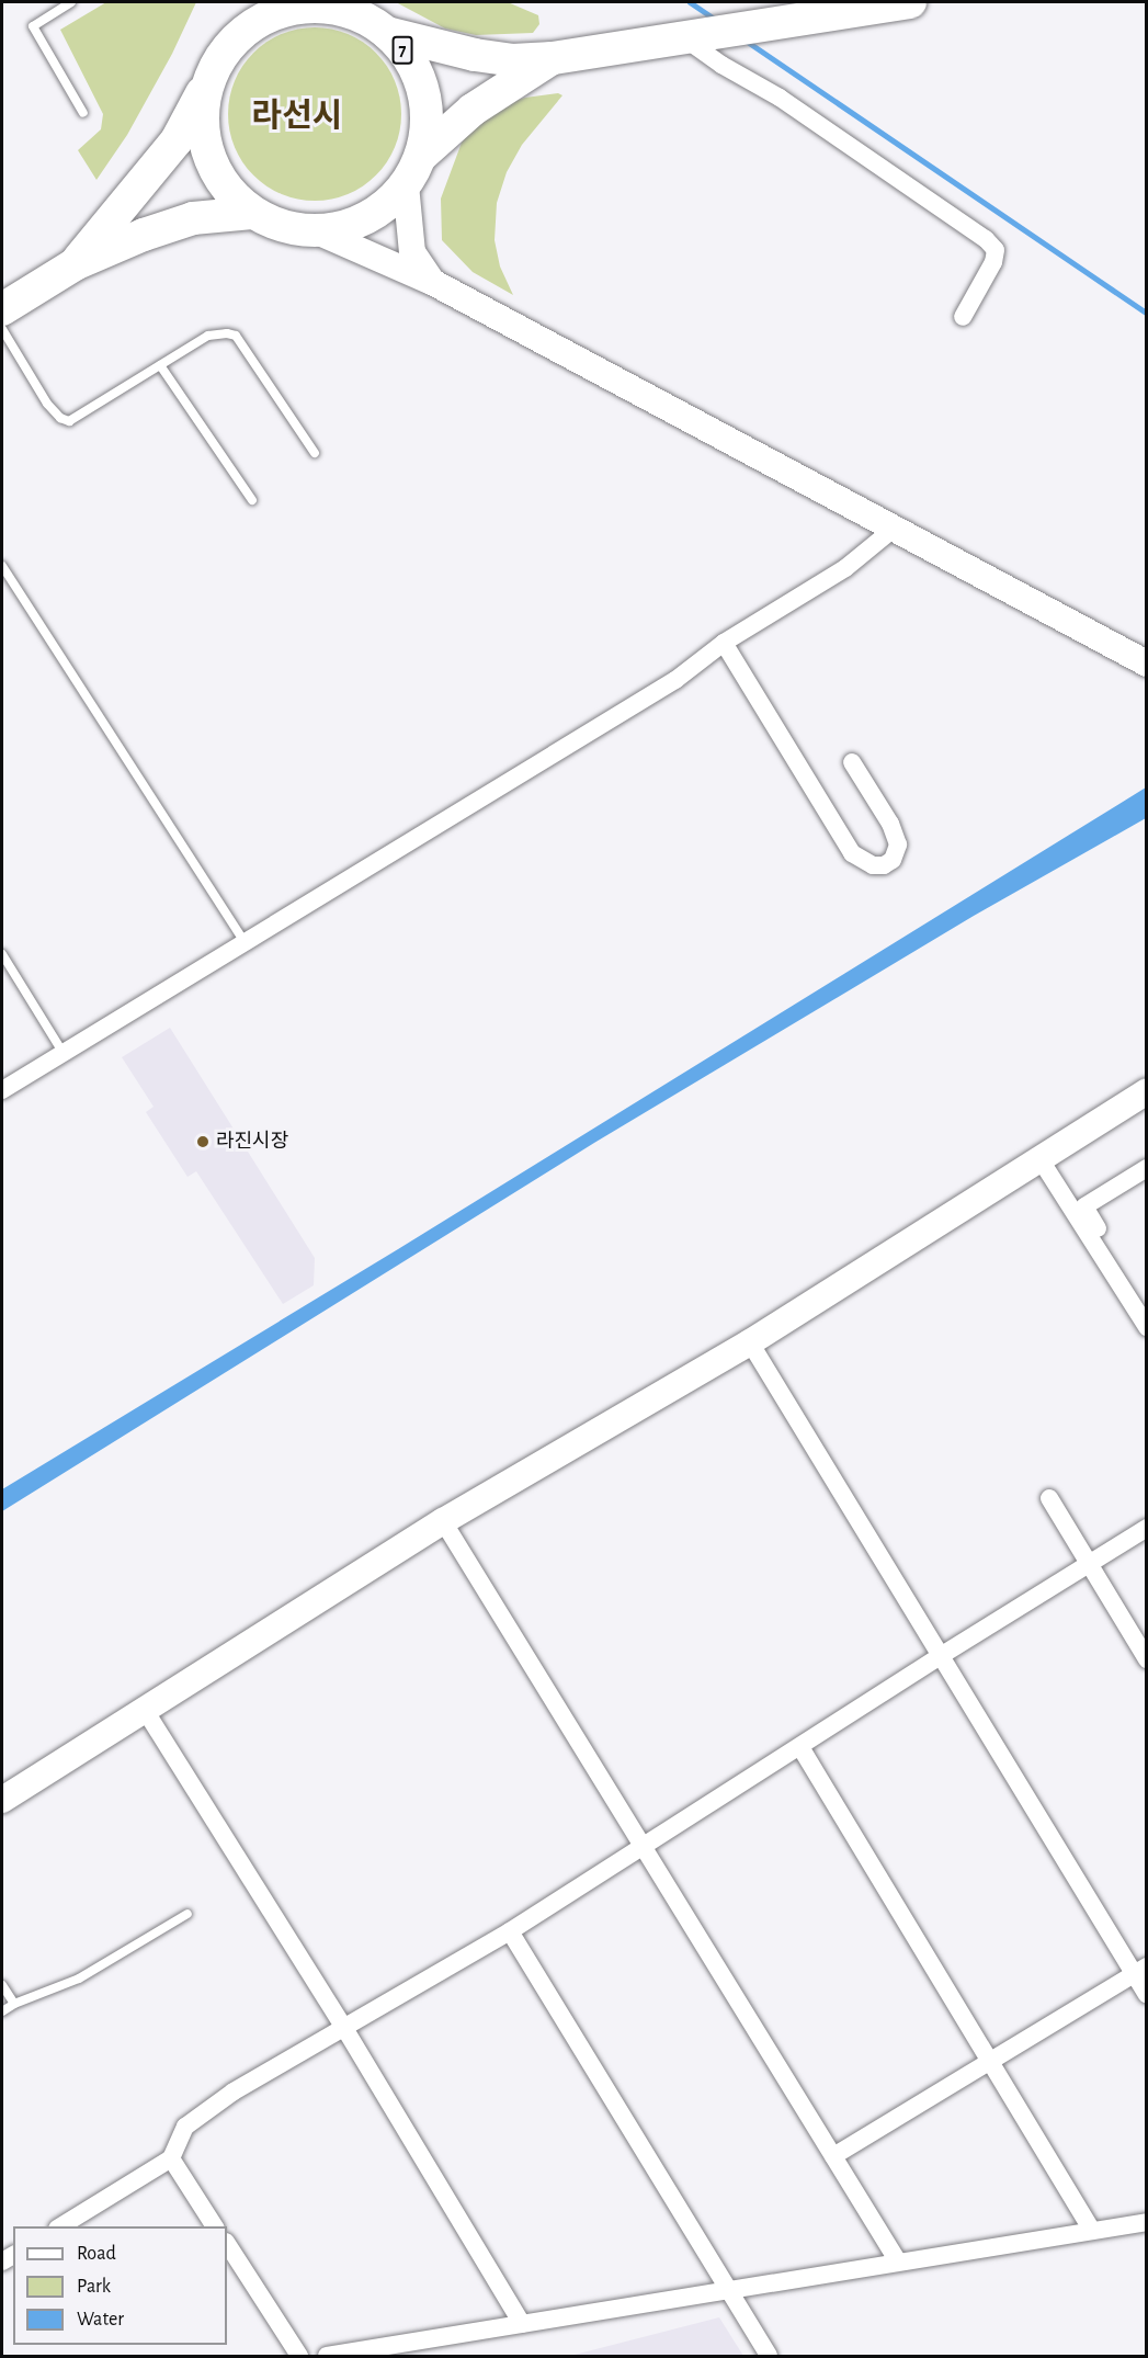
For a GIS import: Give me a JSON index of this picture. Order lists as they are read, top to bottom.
{
  "streets": {
    "highway": ["7"]
  },
  "districts": ["라선시"],
  "places": ["라진시장"],
  "legend": ["Road", "Park", "Water"]
}
